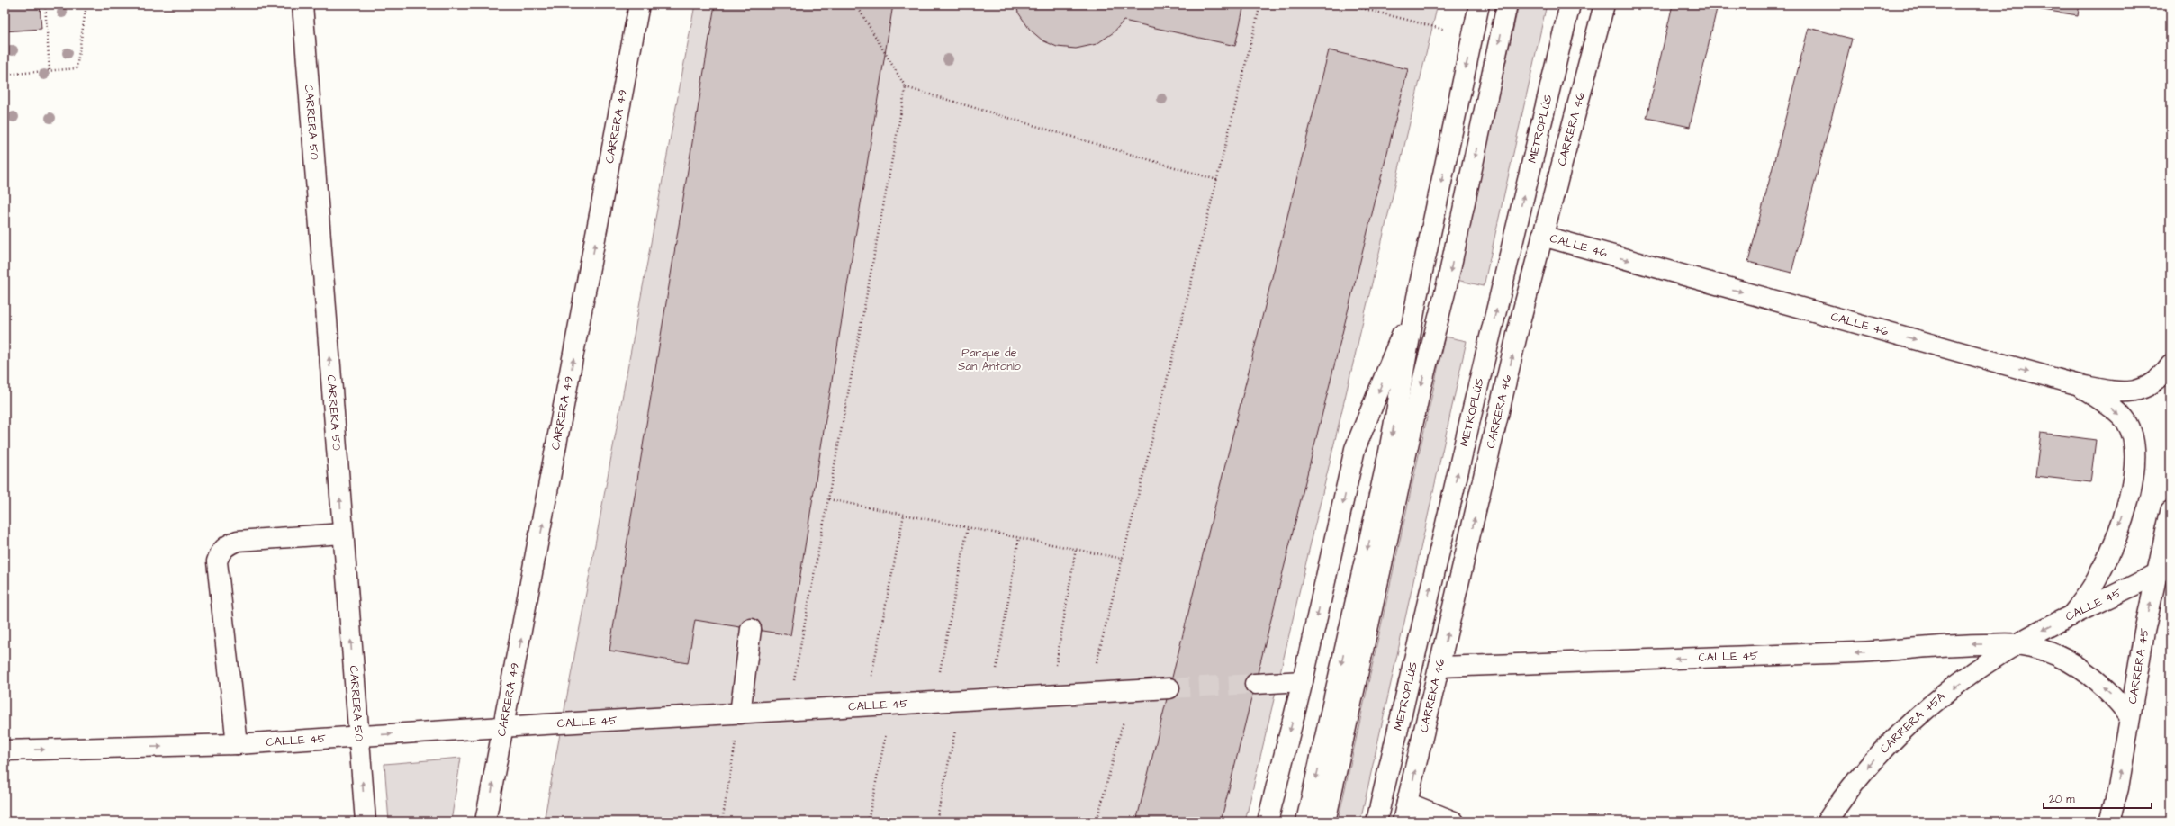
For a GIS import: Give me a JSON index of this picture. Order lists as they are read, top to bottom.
{
  "streets": {
    "street": [
      "CARRERA 50",
      "CARRERA 49",
      "METROPLÚS",
      "CARRERA 46",
      "CALLE 46",
      "CALLE 45",
      "CARRERA 45",
      "CARRERA 45A"
    ]
  },
  "crossings": [
    ["CARRERA 50", "CALLE 45"],
    ["CARRERA 49", "CALLE 45"],
    ["CARRERA 46", "CALLE 46"],
    ["CARRERA 46", "CALLE 45"],
    ["CALLE 45", "CARRERA 45"],
    ["CALLE 45", "CARRERA 45A"]
  ],
  "one_way": [
    "CARRERA 50",
    "CARRERA 49",
    "CALLE 46",
    "CARRERA 45",
    "CARRERA 45A"
  ],
  "parks": ["Parque de San Antonio"],
  "scale_bar": "20 m"
}
